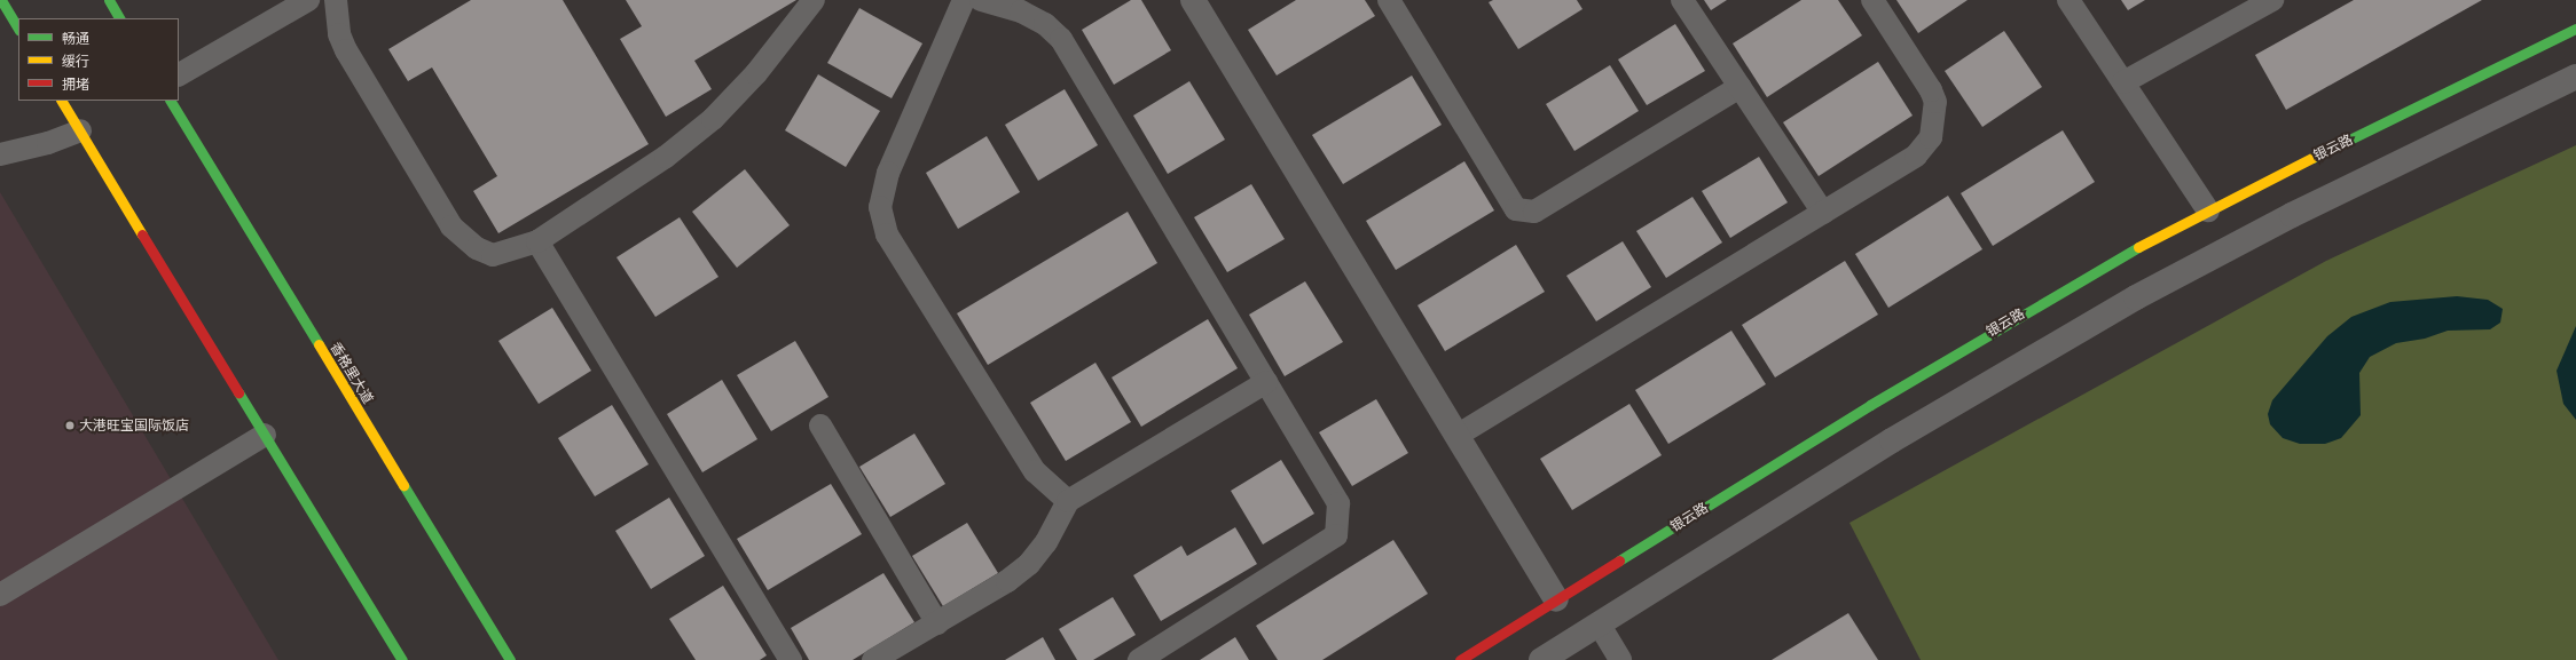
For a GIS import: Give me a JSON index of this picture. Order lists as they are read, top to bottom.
{
  "streets": {
    "main road": ["银云路", "香格里大道"]
  },
  "places": ["大港旺宝国际饭店"],
  "legend": ["畅通", "缓行", "拥堵"]
}
